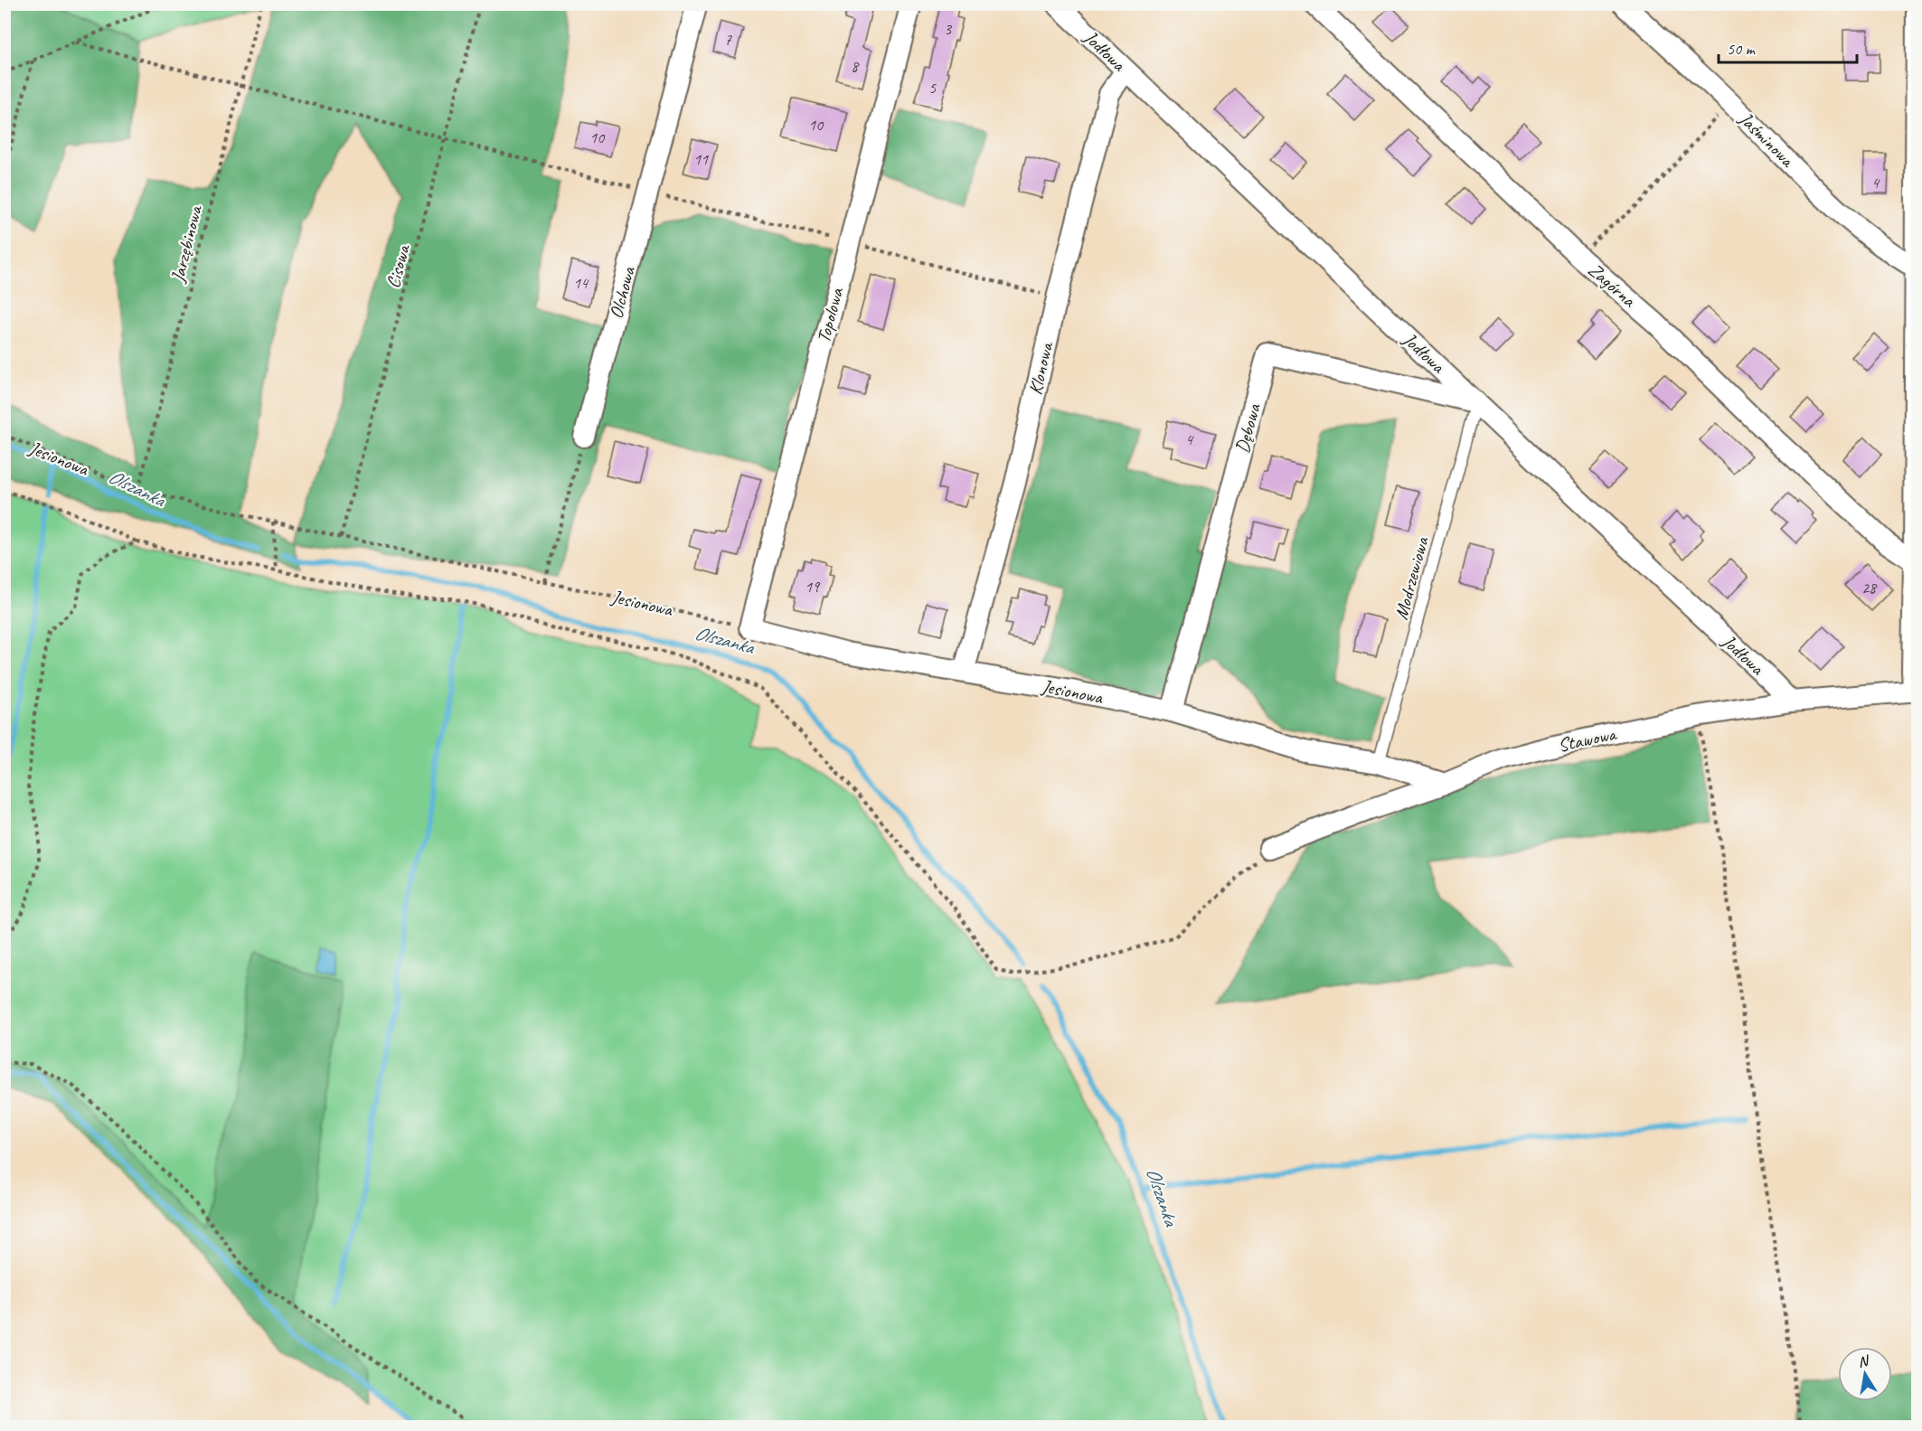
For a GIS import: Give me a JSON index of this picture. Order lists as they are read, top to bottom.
{
  "streets": {
    "street": [
      "Jodłowa",
      "Jaśminowa",
      "Zagórna",
      "Olchowa",
      "Topolowa",
      "Klonowa",
      "Dębowa",
      "Jesionowa",
      "Stawowa"
    ],
    "lane": ["Modrzewiowa"],
    "path": ["Jarzębinowa", "Cisowa"]
  },
  "crossings": [
    ["Jodłowa", "Klonowa"],
    ["Jodłowa", "Dębowa"],
    ["Jodłowa", "Modrzewiowa"],
    ["Jodłowa", "Stawowa"],
    ["Jarzębinowa", "Jesionowa"],
    ["Cisowa", "Jesionowa"],
    ["Topolowa", "Jesionowa"],
    ["Klonowa", "Jesionowa"],
    ["Dębowa", "Jesionowa"],
    ["Dębowa", "Modrzewiowa"],
    ["Jesionowa", "Modrzewiowa"],
    ["Jesionowa", "Stawowa"]
  ],
  "water": ["Olszanka"],
  "house_numbers": [
    "3",
    "7",
    "8",
    "5",
    "10",
    "10",
    "11",
    "4",
    "14",
    "4",
    "19",
    "28"
  ],
  "scale_bar": "50 m",
  "north": "top"
}
